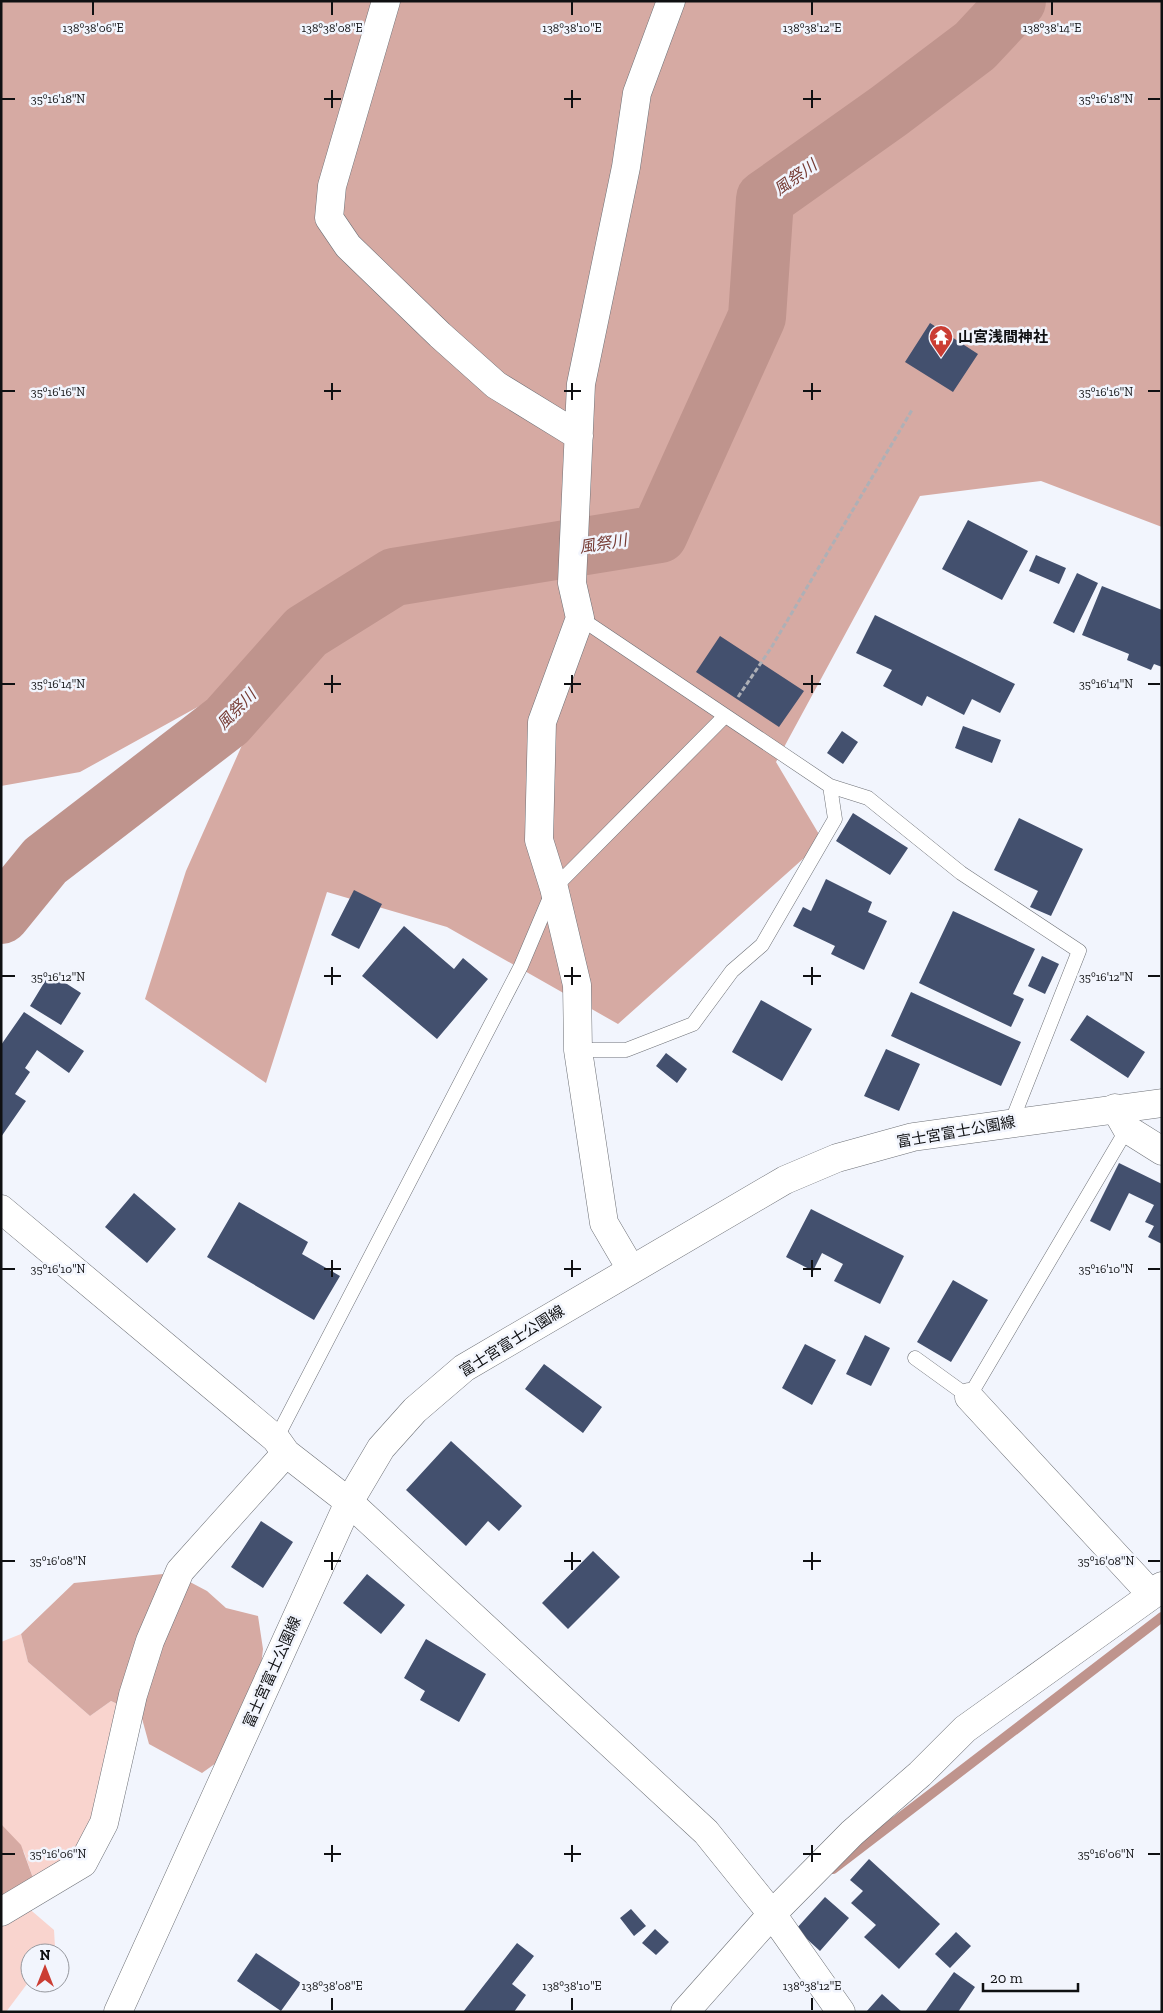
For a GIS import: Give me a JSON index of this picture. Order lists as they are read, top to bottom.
{
  "streets": {
    "street": ["富士宮富士公園線"]
  },
  "water": ["風祭川"],
  "places": {
    "temple": ["山宮浅間神社"]
  },
  "scale_bar": "20 m",
  "north": "top",
  "coordinates": [
    "138°38'06\"E",
    "138°38'08\"E",
    "138°38'10\"E",
    "138°38'12\"E",
    "138°38'14\"E",
    "35°16'18\"N",
    "35°16'16\"N",
    "35°16'14\"N",
    "35°16'12\"N",
    "35°16'10\"N",
    "35°16'08\"N",
    "35°16'06\"N"
  ]
}
